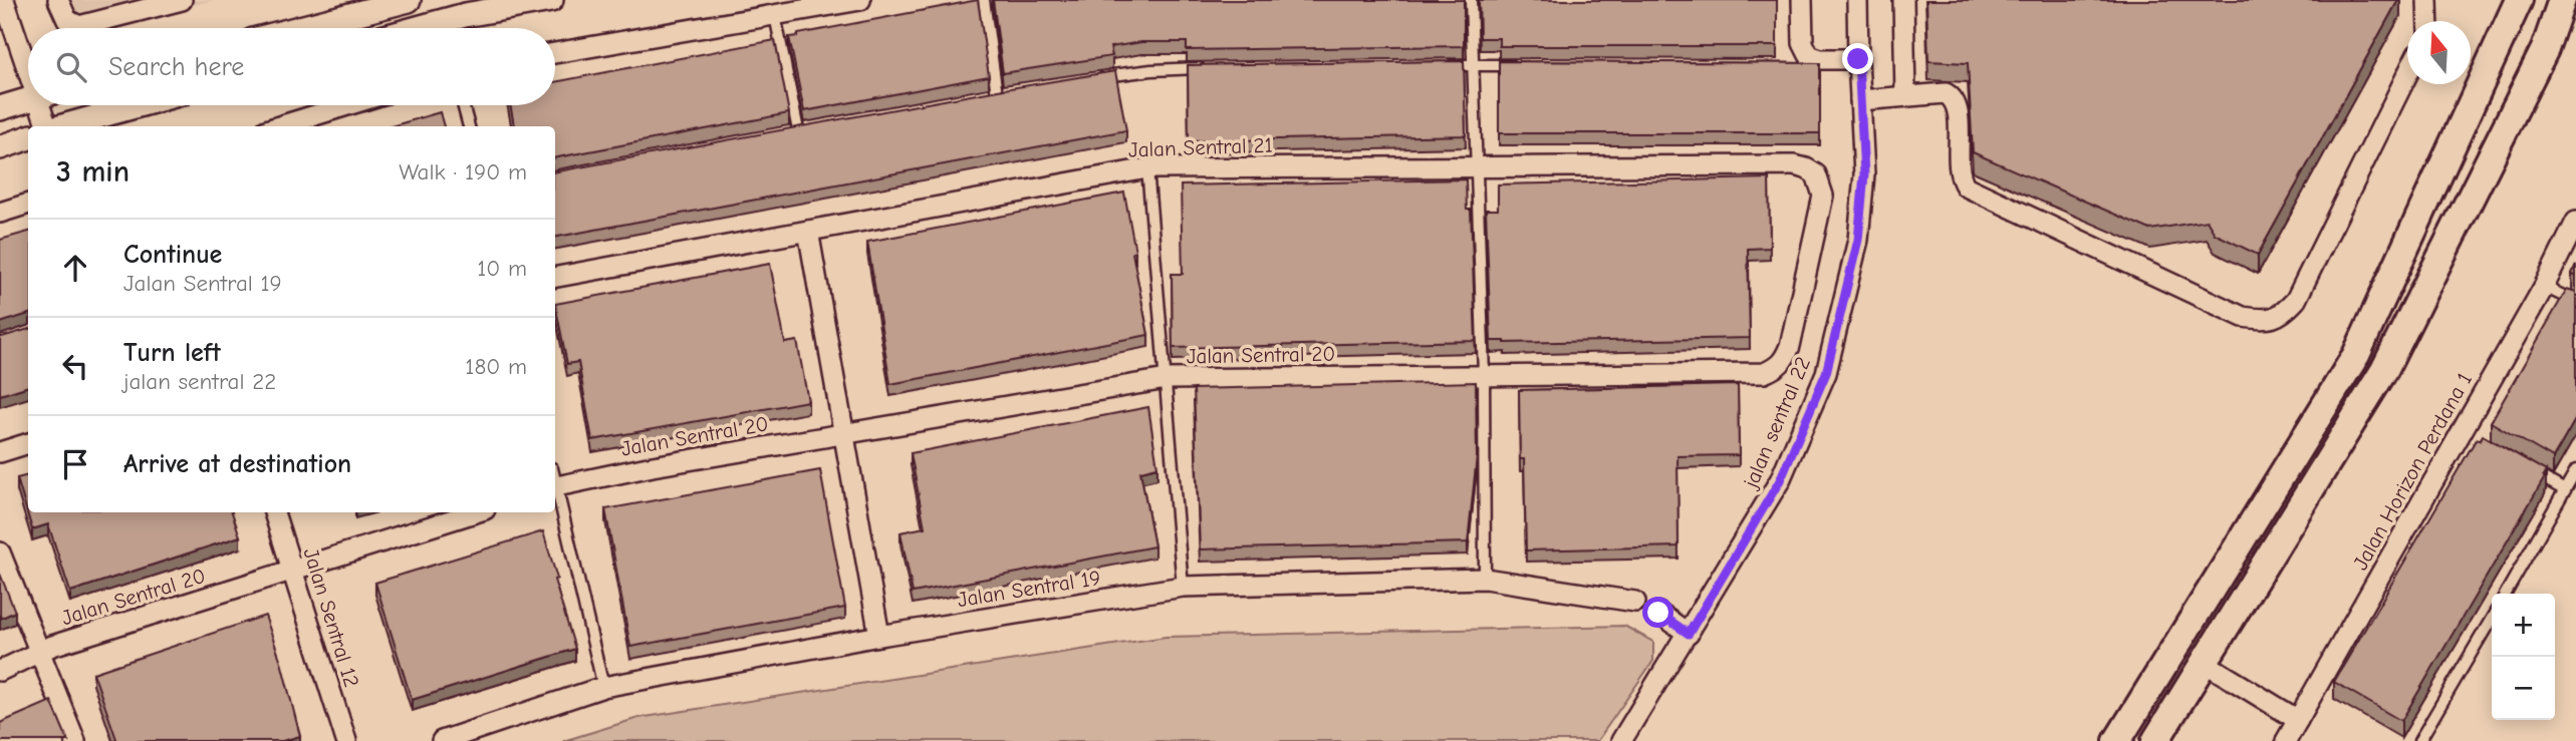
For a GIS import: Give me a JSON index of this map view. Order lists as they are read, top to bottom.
{
  "streets": {
    "street": [
      "Jalan Sentral 21",
      "Jalan Sentral 20",
      "jalan sentral 22",
      "Jalan Horizon Perdana 1",
      "Jalan Sentral 19",
      "Jalan Sentral 12"
    ]
  },
  "crossings": [
    ["Jalan Sentral 21", "Jalan Sentral 20"],
    ["Jalan Sentral 20", "Jalan Sentral 12"]
  ],
  "north": "top",
  "page": {
    "search": "Search here",
    "heading": ["3 min", "Walk · 190 m"],
    "list": [
      ["Continue", "Jalan Sentral 19", "10 m"],
      ["Turn left", "jalan sentral 22", "180 m"],
      "Arrive at destination"
    ],
    "map_buttons": ["+", "−"]
  }
}
